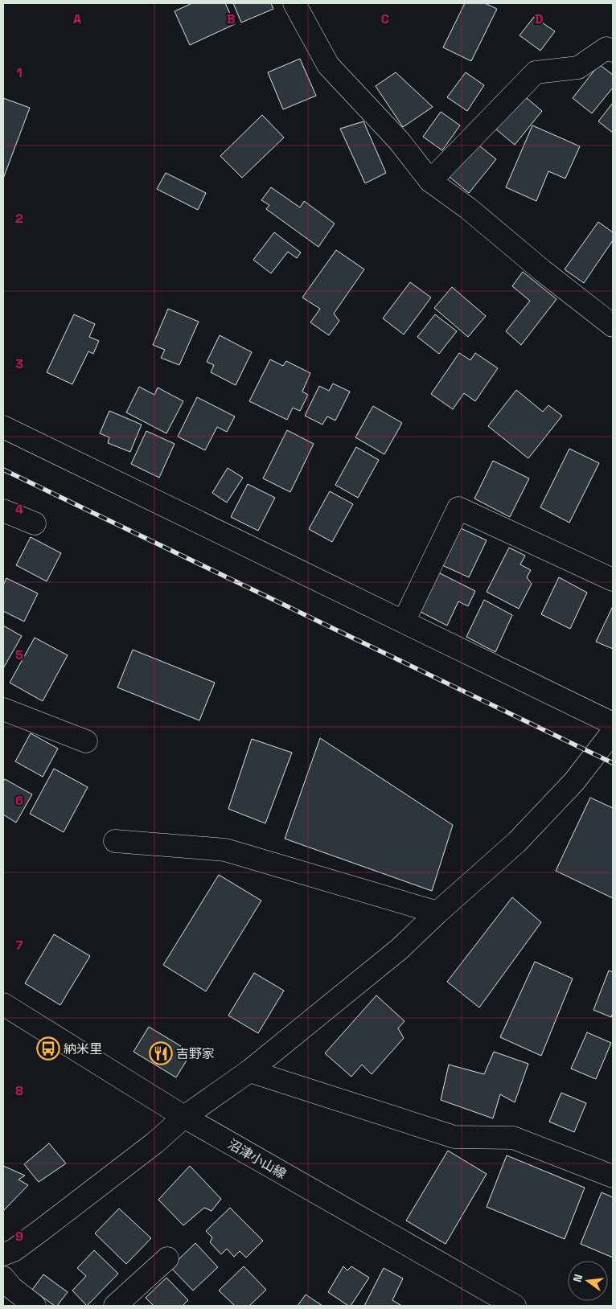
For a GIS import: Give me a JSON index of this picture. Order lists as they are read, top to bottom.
{
  "streets": {
    "street": ["沼津小山線"]
  },
  "places": {
    "bus stop": ["納米里"],
    "restaurant": ["吉野家"]
  },
  "north": "left",
  "grid": {
    "columns": [
      "A",
      "B",
      "C",
      "D"
    ],
    "rows": [
      "1",
      "2",
      "3",
      "4",
      "5",
      "6",
      "7",
      "8",
      "9"
    ]
  }
}
